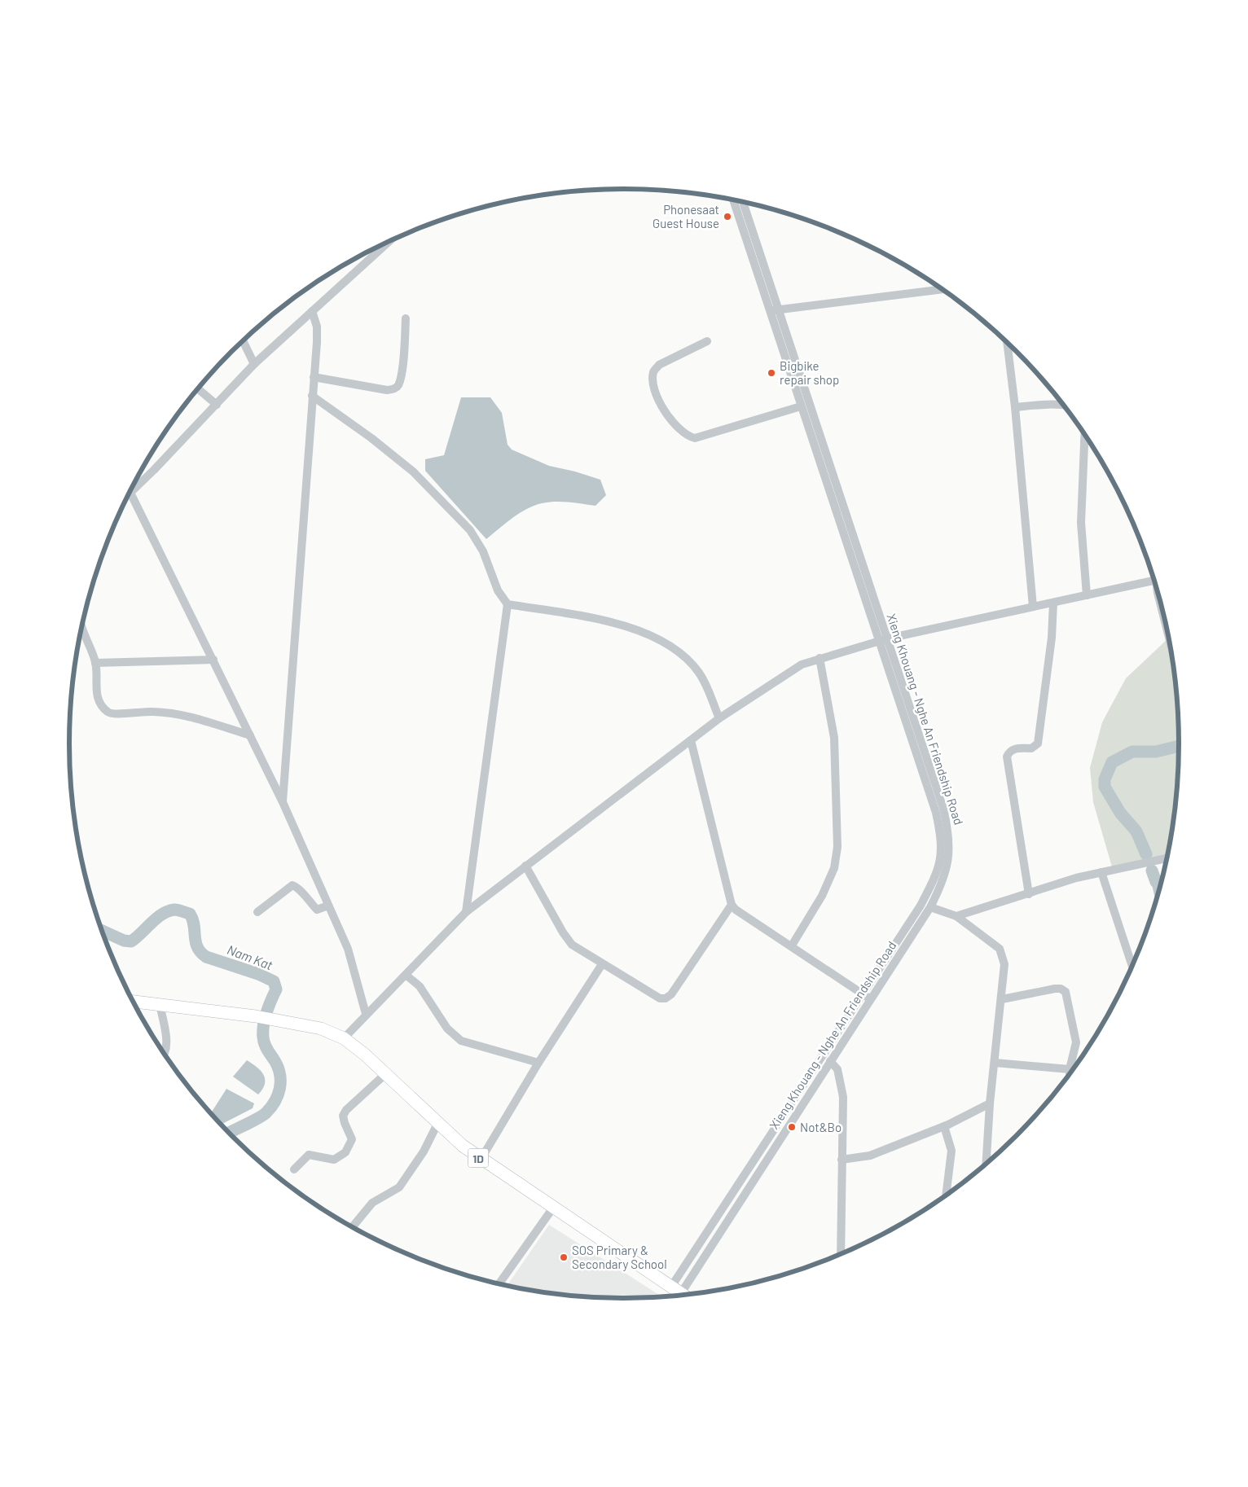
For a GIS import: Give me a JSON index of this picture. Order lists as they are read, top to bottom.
{
  "streets": {
    "highway": ["1D"],
    "street": ["Xieng Khouang - Nghe An Friendship Road"]
  },
  "crossings": [
    ["Xieng Khouang - Nghe An Friendship Road", "1D"]
  ],
  "water": ["Nam Kat"],
  "places": [
    "Phonesaat Guest House",
    "Bigbike repair shop",
    "Not&Bo",
    "SOS Primary & Secondary School"
  ]
}
